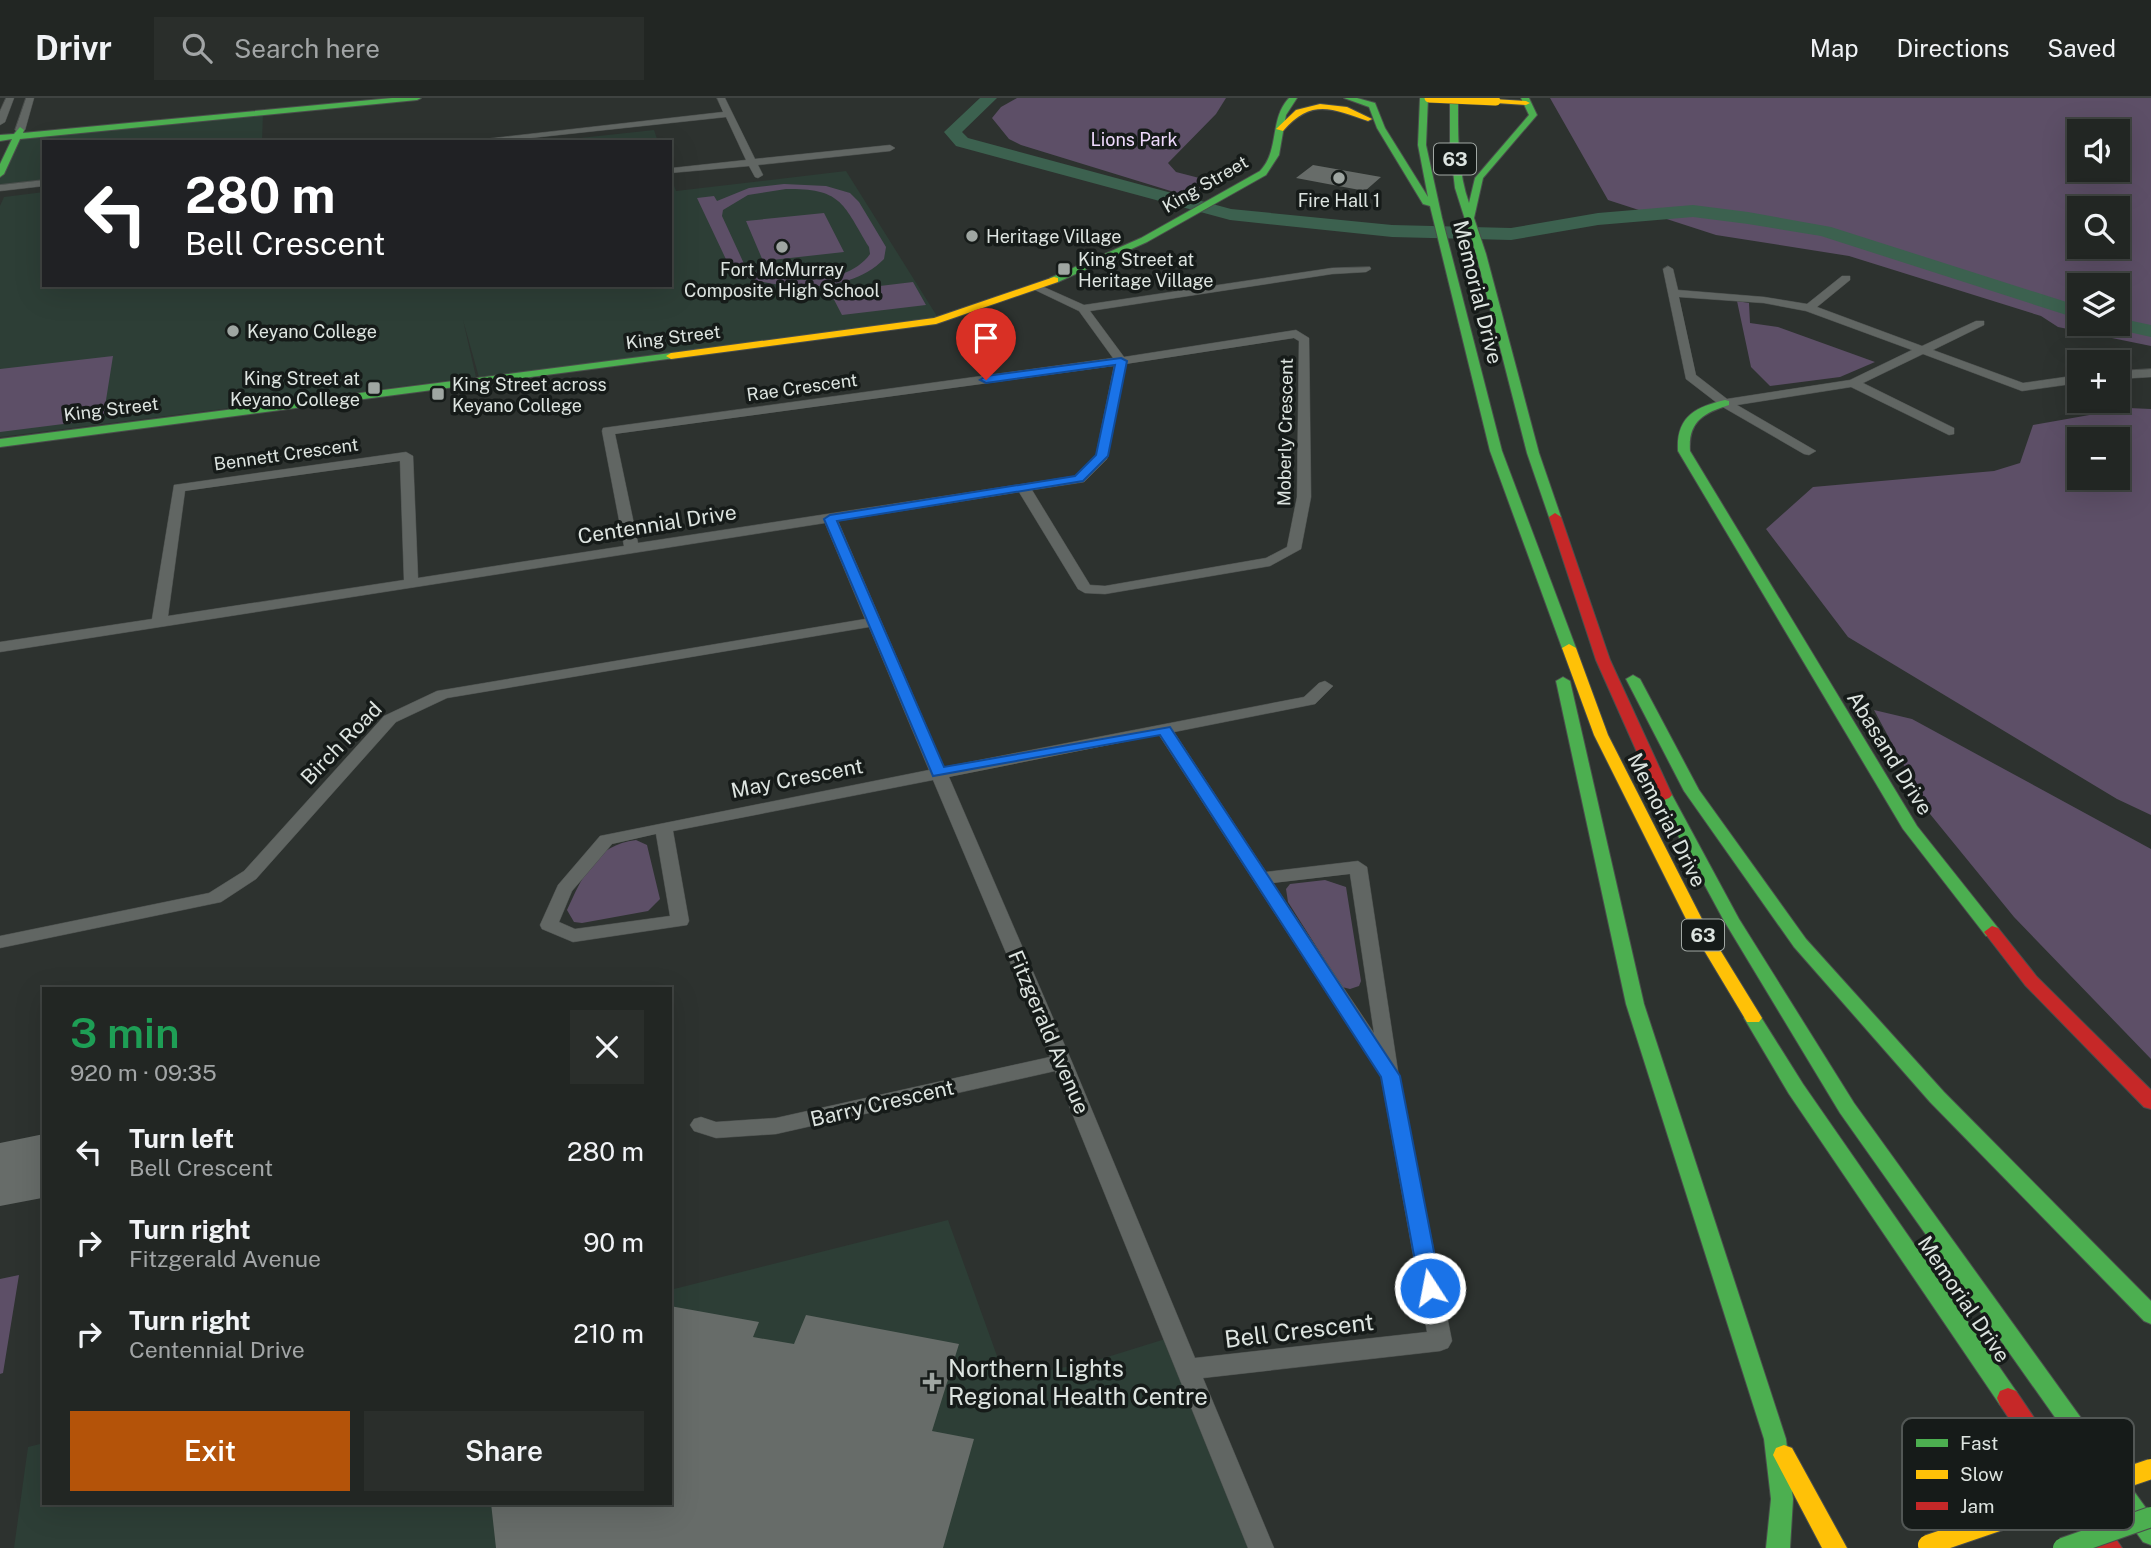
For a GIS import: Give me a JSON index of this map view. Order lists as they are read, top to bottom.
{
  "streets": {
    "main road": [
      "63",
      "King Street",
      "Memorial Drive",
      "Abasand Drive"
    ],
    "street": [
      "Rae Crescent",
      "Moberly Crescent",
      "Bennett Crescent",
      "Centennial Drive",
      "Birch Road",
      "May Crescent",
      "Fitzgerald Avenue",
      "Barry Crescent",
      "Bell Crescent"
    ]
  },
  "crossings": [
    ["Rae Crescent", "Moberly Crescent"],
    ["Rae Crescent", "Centennial Drive"],
    ["Moberly Crescent", "Centennial Drive"],
    ["Bennett Crescent", "Centennial Drive"],
    ["Centennial Drive", "Fitzgerald Avenue"],
    ["Birch Road", "Fitzgerald Avenue"],
    ["May Crescent", "Fitzgerald Avenue"],
    ["Fitzgerald Avenue", "Barry Crescent"],
    ["Fitzgerald Avenue", "Bell Crescent"]
  ],
  "parks": ["Lions Park"],
  "places": {
    "other": [
      "Fire Hall 1",
      "Heritage Village",
      "Fort McMurray Composite High School",
      "Keyano College"
    ],
    "transit": ["King Street at Heritage Village", "King Street at Keyano College", "King Street across Keyano College"],
    "health": ["Northern Lights Regional Health Centre"]
  },
  "legend": ["Fast", "Slow", "Jam"],
  "page": {
    "header": "Drivr",
    "search": "Search here",
    "nav": ["Map", "Directions", "Saved"],
    "map_buttons": ["+", "−"],
    "turn": ["280 m", "Bell Crescent"],
    "heading": ["3 min", "920 m · 09:35"],
    "list": [
      {
        "name": "Turn left",
        "note": "Bell Crescent",
        "value": "280 m"
      },
      {
        "name": "Turn right",
        "note": "Fitzgerald Avenue",
        "value": "90 m"
      },
      {
        "name": "Turn right",
        "note": "Centennial Drive",
        "value": "210 m"
      }
    ],
    "buttons": ["Exit", "Share"]
  }
}
